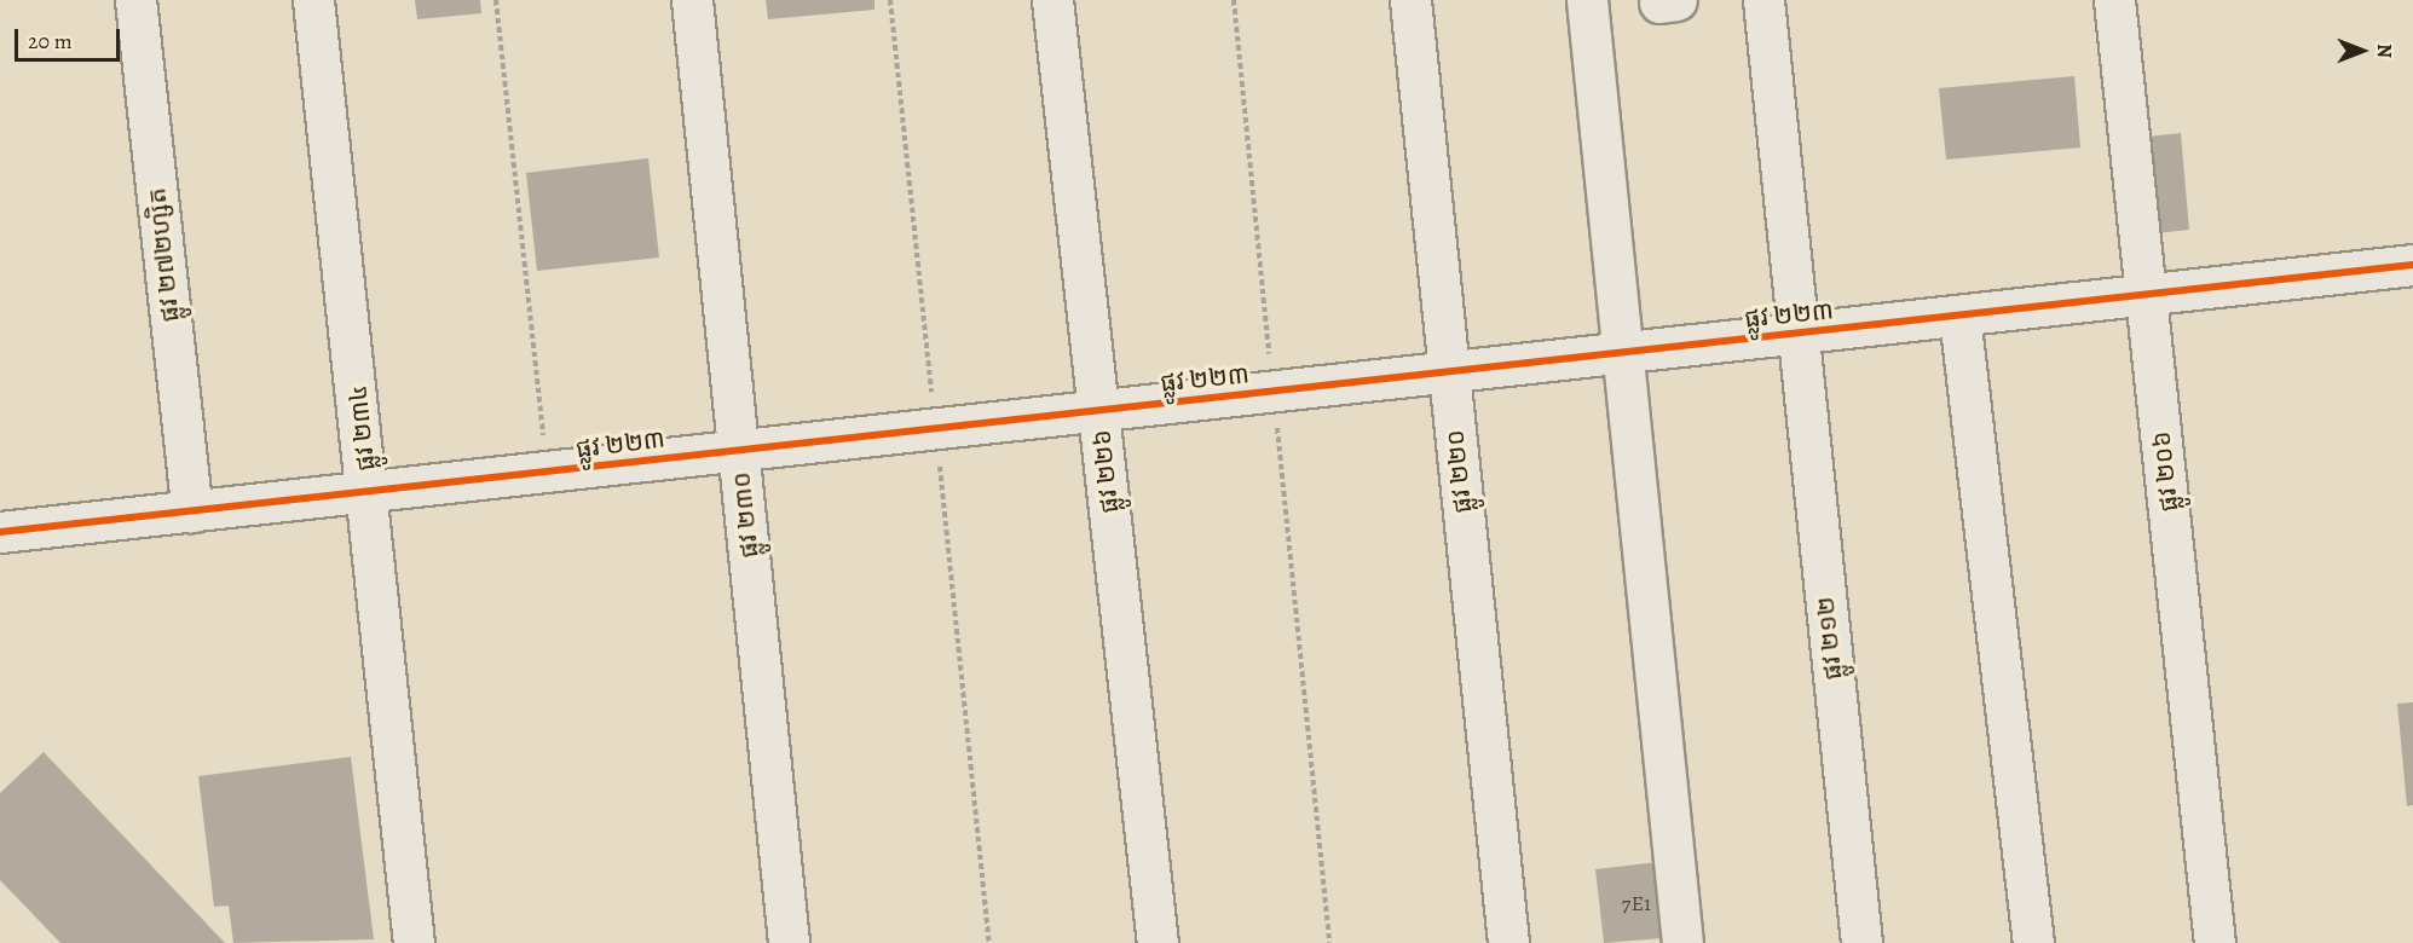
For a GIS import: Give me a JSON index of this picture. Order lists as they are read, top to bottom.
{
  "streets": {
    "street": [
      "ផ្លូវ ២៧២ហ្សិត",
      "ផ្លូវ ២២៣",
      "ផ្លូវ ២៣៤",
      "ផ្លូវ ២២៦",
      "ផ្លូវ ២២០",
      "ផ្លូវ ២០៦",
      "ផ្លូវ ២៣០",
      "ផ្លូវ ២១២"
    ]
  },
  "crossings": [
    ["ផ្លូវ ២៧២ហ្សិត", "ផ្លូវ ២២៣"],
    ["ផ្លូវ ២២៣", "ផ្លូវ ២៣៤"],
    ["ផ្លូវ ២២៣", "ផ្លូវ ២២៦"],
    ["ផ្លូវ ២២៣", "ផ្លូវ ២២០"],
    ["ផ្លូវ ២២៣", "ផ្លូវ ២០៦"],
    ["ផ្លូវ ២២៣", "ផ្លូវ ២៣០"],
    ["ផ្លូវ ២២៣", "ផ្លូវ ២១២"]
  ],
  "house_numbers": ["7E1"],
  "scale_bar": "20 m",
  "north": "right"
}
